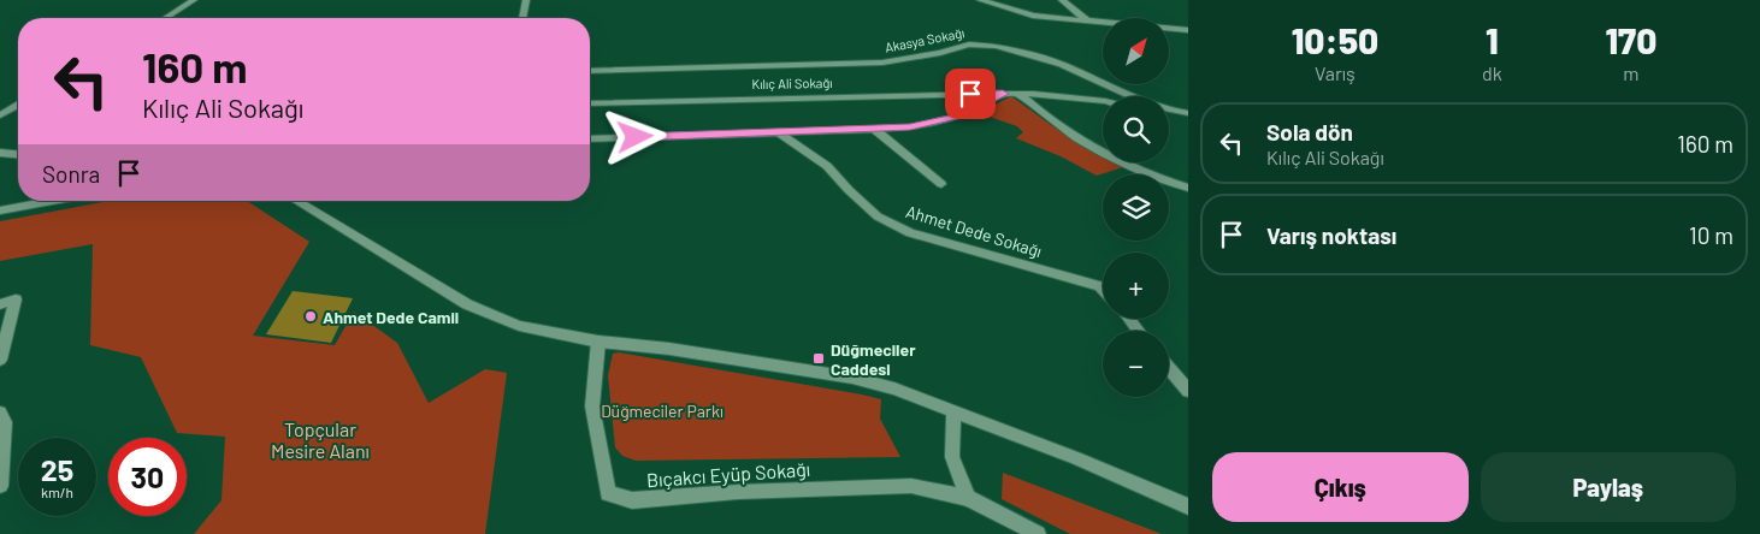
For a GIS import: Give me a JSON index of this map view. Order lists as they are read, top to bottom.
{
  "streets": {
    "street": [
      "Akasya Sokağı",
      "Kılıç Ali Sokağı",
      "Ahmet Dede Sokağı",
      "Bıçakcı Eyüp Sokağı"
    ]
  },
  "parks": ["Düğmeciler Parkı", "Topçular Mesire Alanı"],
  "places": {
    "other": ["Ahmet Dede Camii"],
    "transit": ["Düğmeciler Caddesi"]
  },
  "north": "top right",
  "page": {
    "eta": [
      "10:50",
      "Varış",
      "1",
      "dk",
      "170",
      "m"
    ],
    "map_buttons": ["+", "−"],
    "turn": ["160 m", "Kılıç Ali Sokağı"],
    "list": [
      {
        "name": "Sola dön",
        "note": "Kılıç Ali Sokağı",
        "value": "160 m"
      },
      {
        "name": "Varış noktası",
        "value": "10 m"
      }
    ],
    "then": "Sonra",
    "speed": "25 km/h",
    "limit": "30",
    "buttons": ["Çıkış", "Paylaş"]
  }
}
